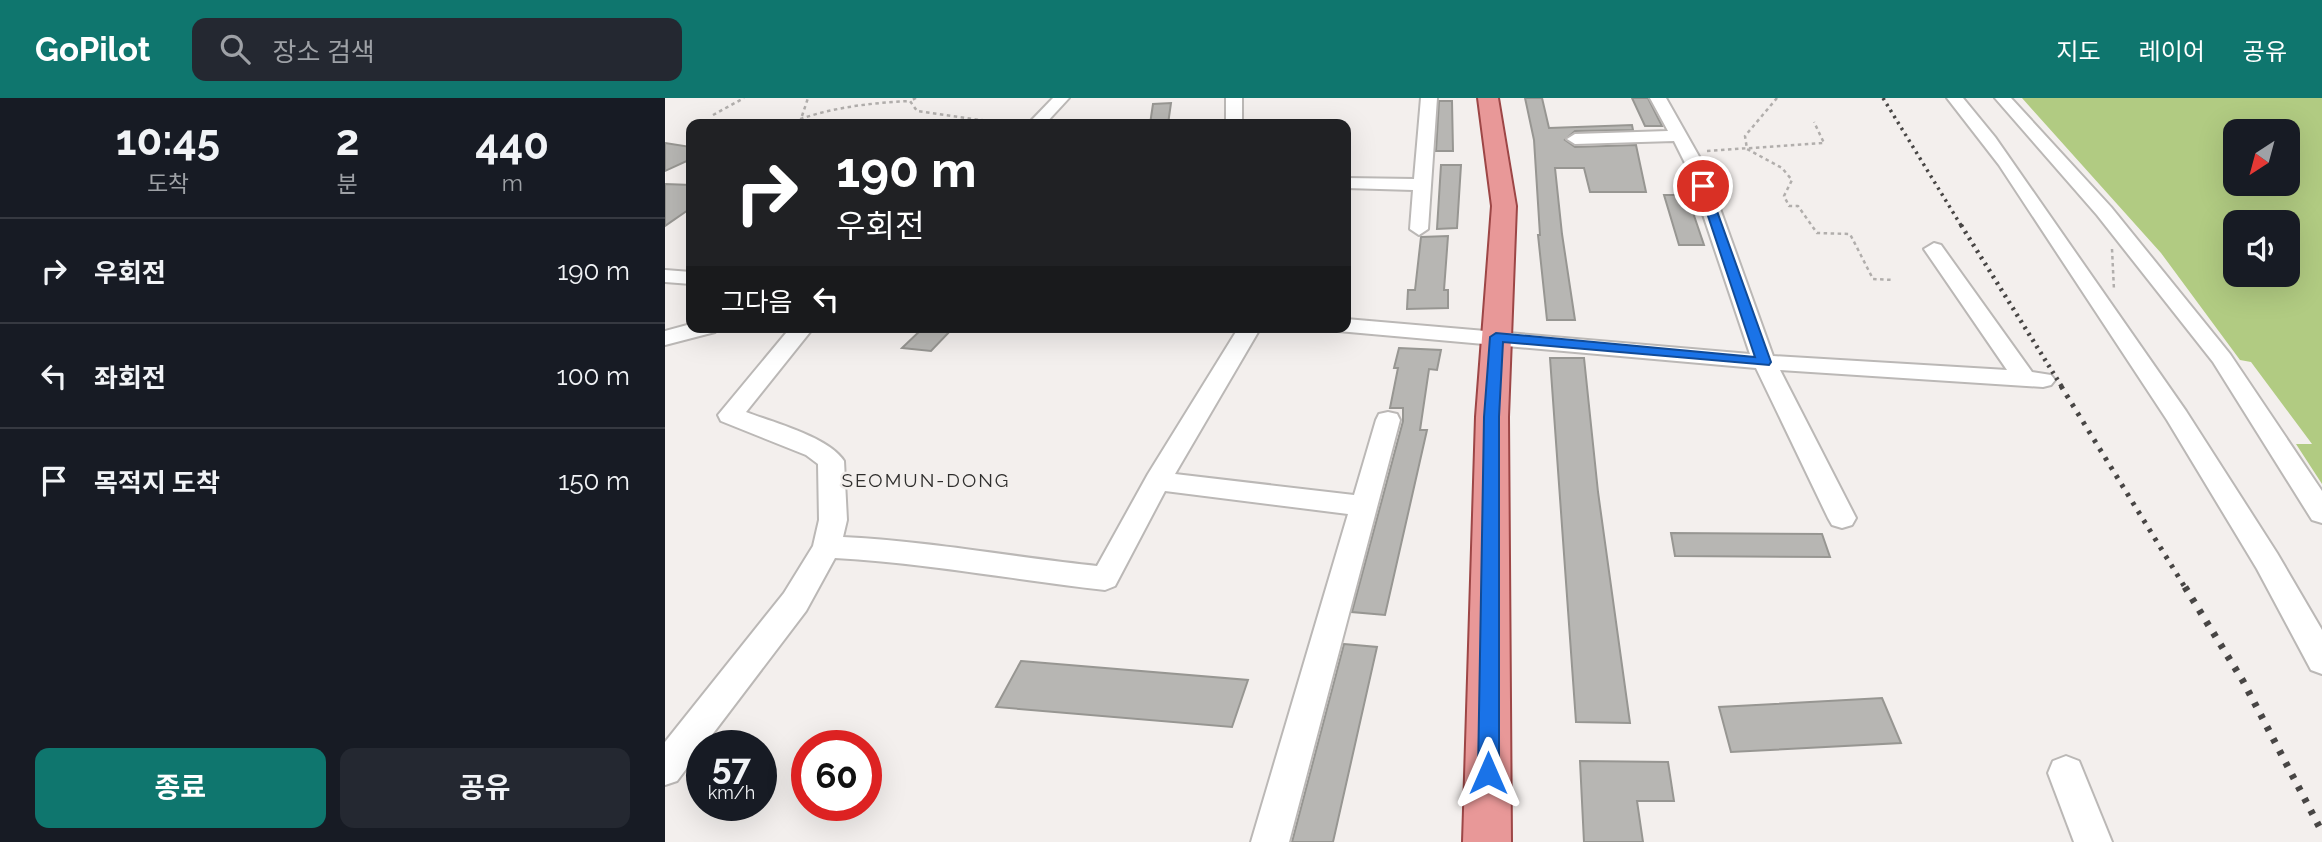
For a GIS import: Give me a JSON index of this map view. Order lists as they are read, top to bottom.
{
  "districts": ["SEOMUN-DONG"],
  "north": "bottom left",
  "page": {
    "header": "GoPilot",
    "search": "장소 검색",
    "nav": ["지도", "레이어", "공유"],
    "eta": [
      "10:45",
      "도착",
      "2",
      "분",
      "440",
      "m"
    ],
    "turn": ["190 m", "우회전"],
    "list": [
      {
        "name": "우회전",
        "value": "190 m"
      },
      {
        "name": "좌회전",
        "value": "100 m"
      },
      {
        "name": "목적지 도착",
        "value": "150 m"
      }
    ],
    "then": "그다음",
    "speed": "57 km/h",
    "limit": "60",
    "buttons": ["종료", "공유"]
  }
}
